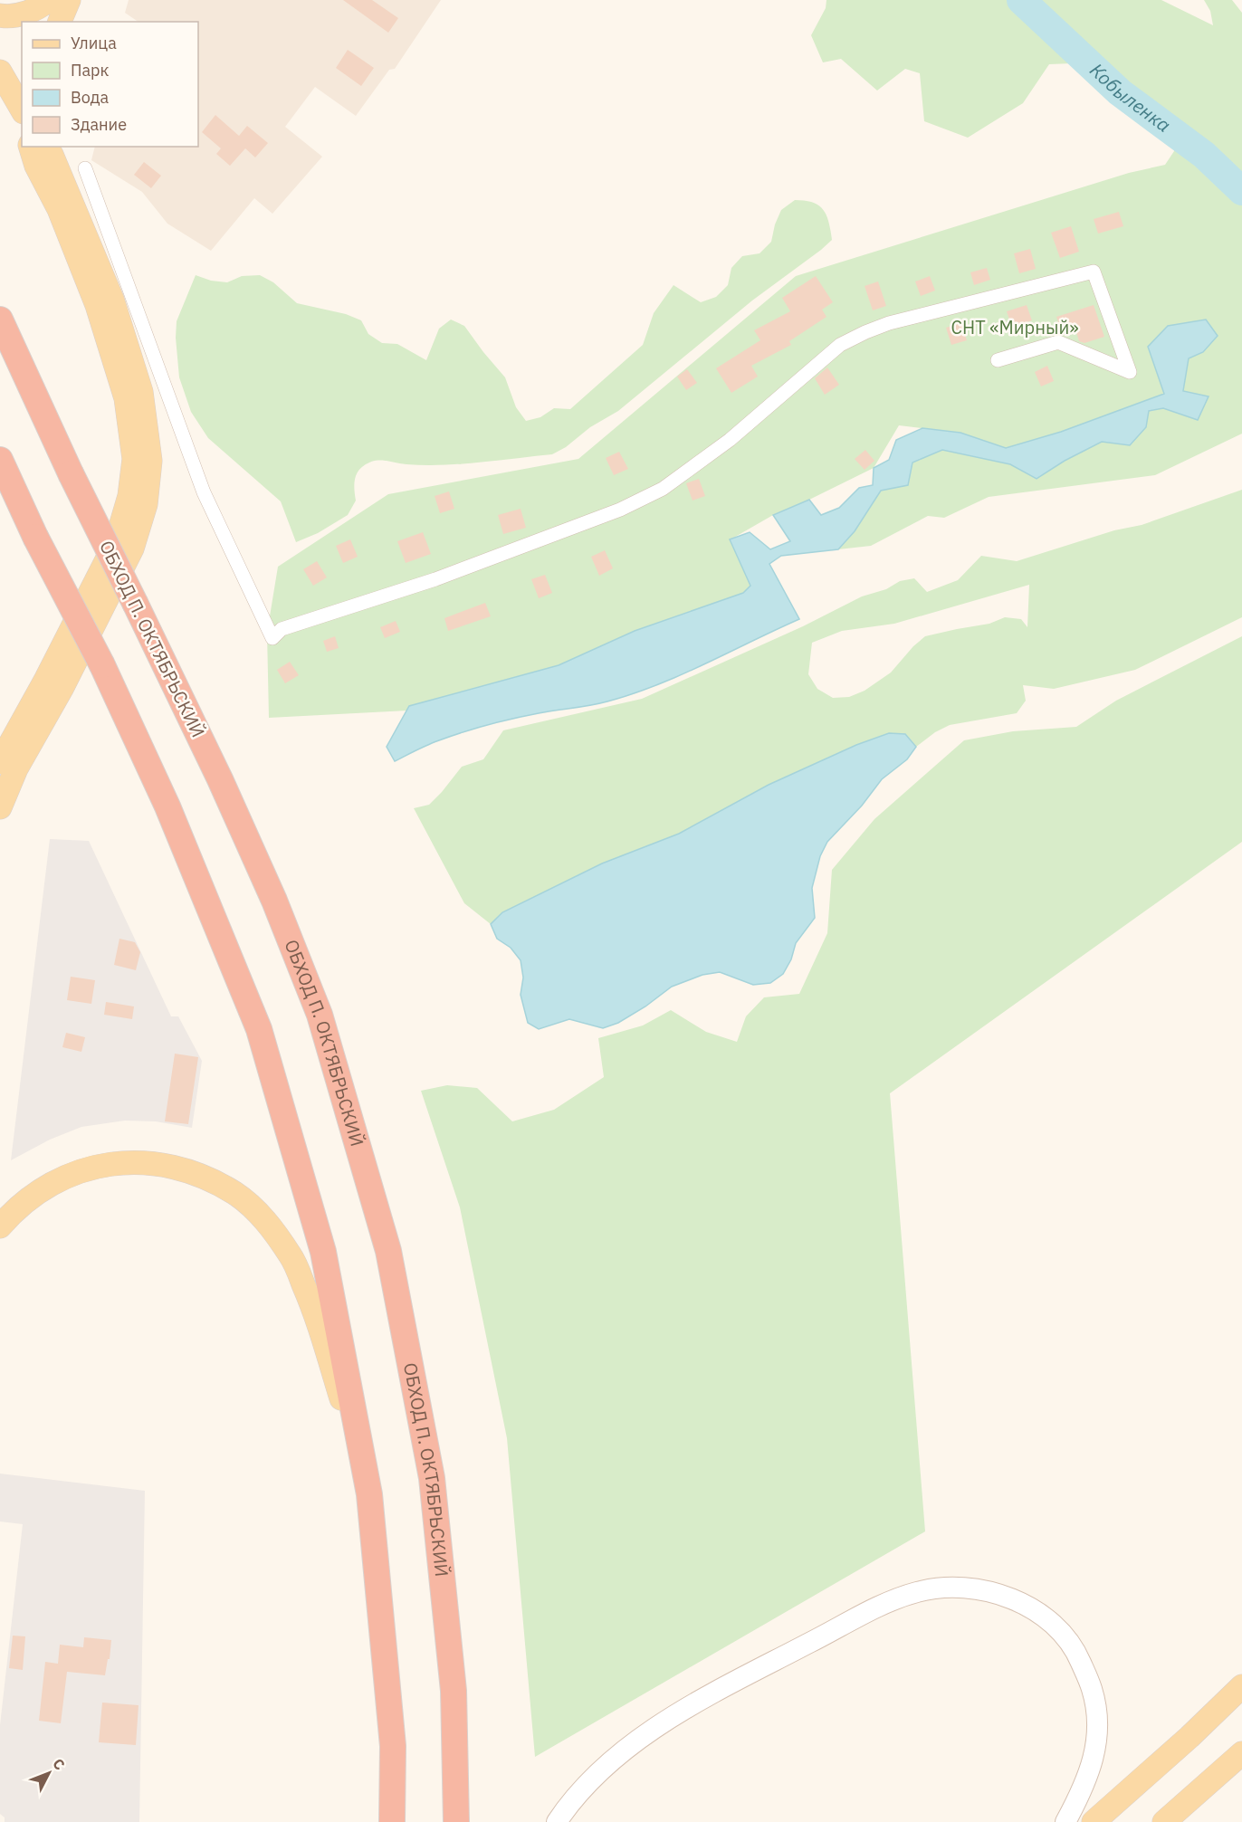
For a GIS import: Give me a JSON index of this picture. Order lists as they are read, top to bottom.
{
  "streets": {
    "highway": ["ОБХОД П. ОКТЯБРЬСКИЙ"]
  },
  "water": ["Кобыленка"],
  "parks": ["СНТ «Мирный»"],
  "legend": [
    "Улица",
    "Парк",
    "Вода",
    "Здание"
  ],
  "north": "top right"
}
